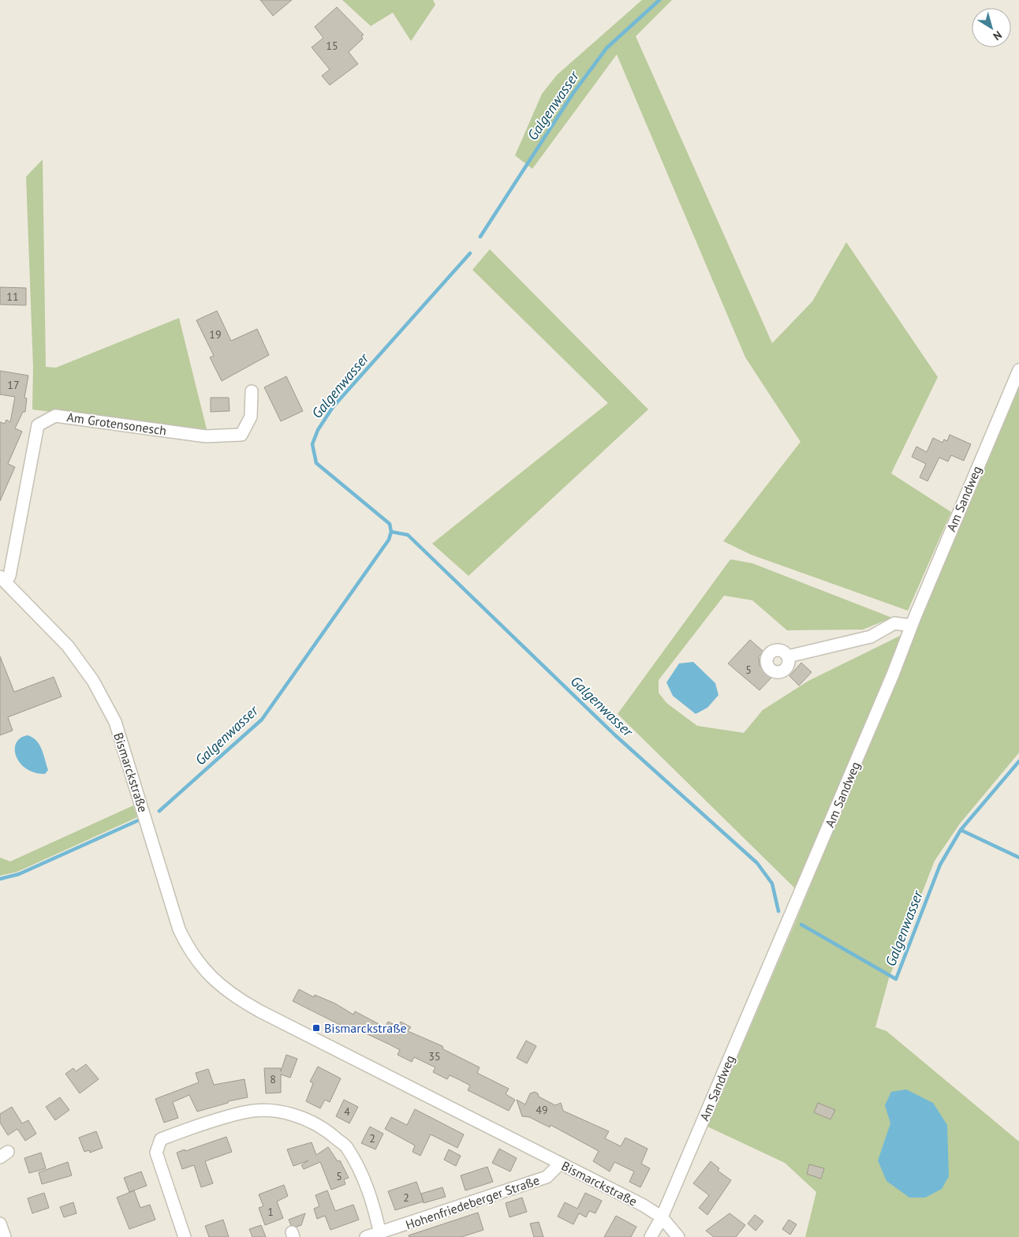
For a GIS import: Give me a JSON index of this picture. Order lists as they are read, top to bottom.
{
  "streets": {
    "street": [
      "Am Grotensonesch",
      "Am Sandweg",
      "Bismarckstraße",
      "Hohenfriedeberger Straße"
    ]
  },
  "crossings": [
    ["Am Grotensonesch", "Bismarckstraße"],
    ["Am Sandweg", "Bismarckstraße"],
    ["Bismarckstraße", "Hohenfriedeberger Straße"]
  ],
  "water": ["Galgenwasser"],
  "places": {
    "transit": ["Bismarckstraße"]
  },
  "house_numbers": [
    "15",
    "11",
    "19",
    "17",
    "5",
    "35",
    "8",
    "49",
    "4",
    "2",
    "5",
    "2",
    "1"
  ],
  "north": "bottom right"
}
